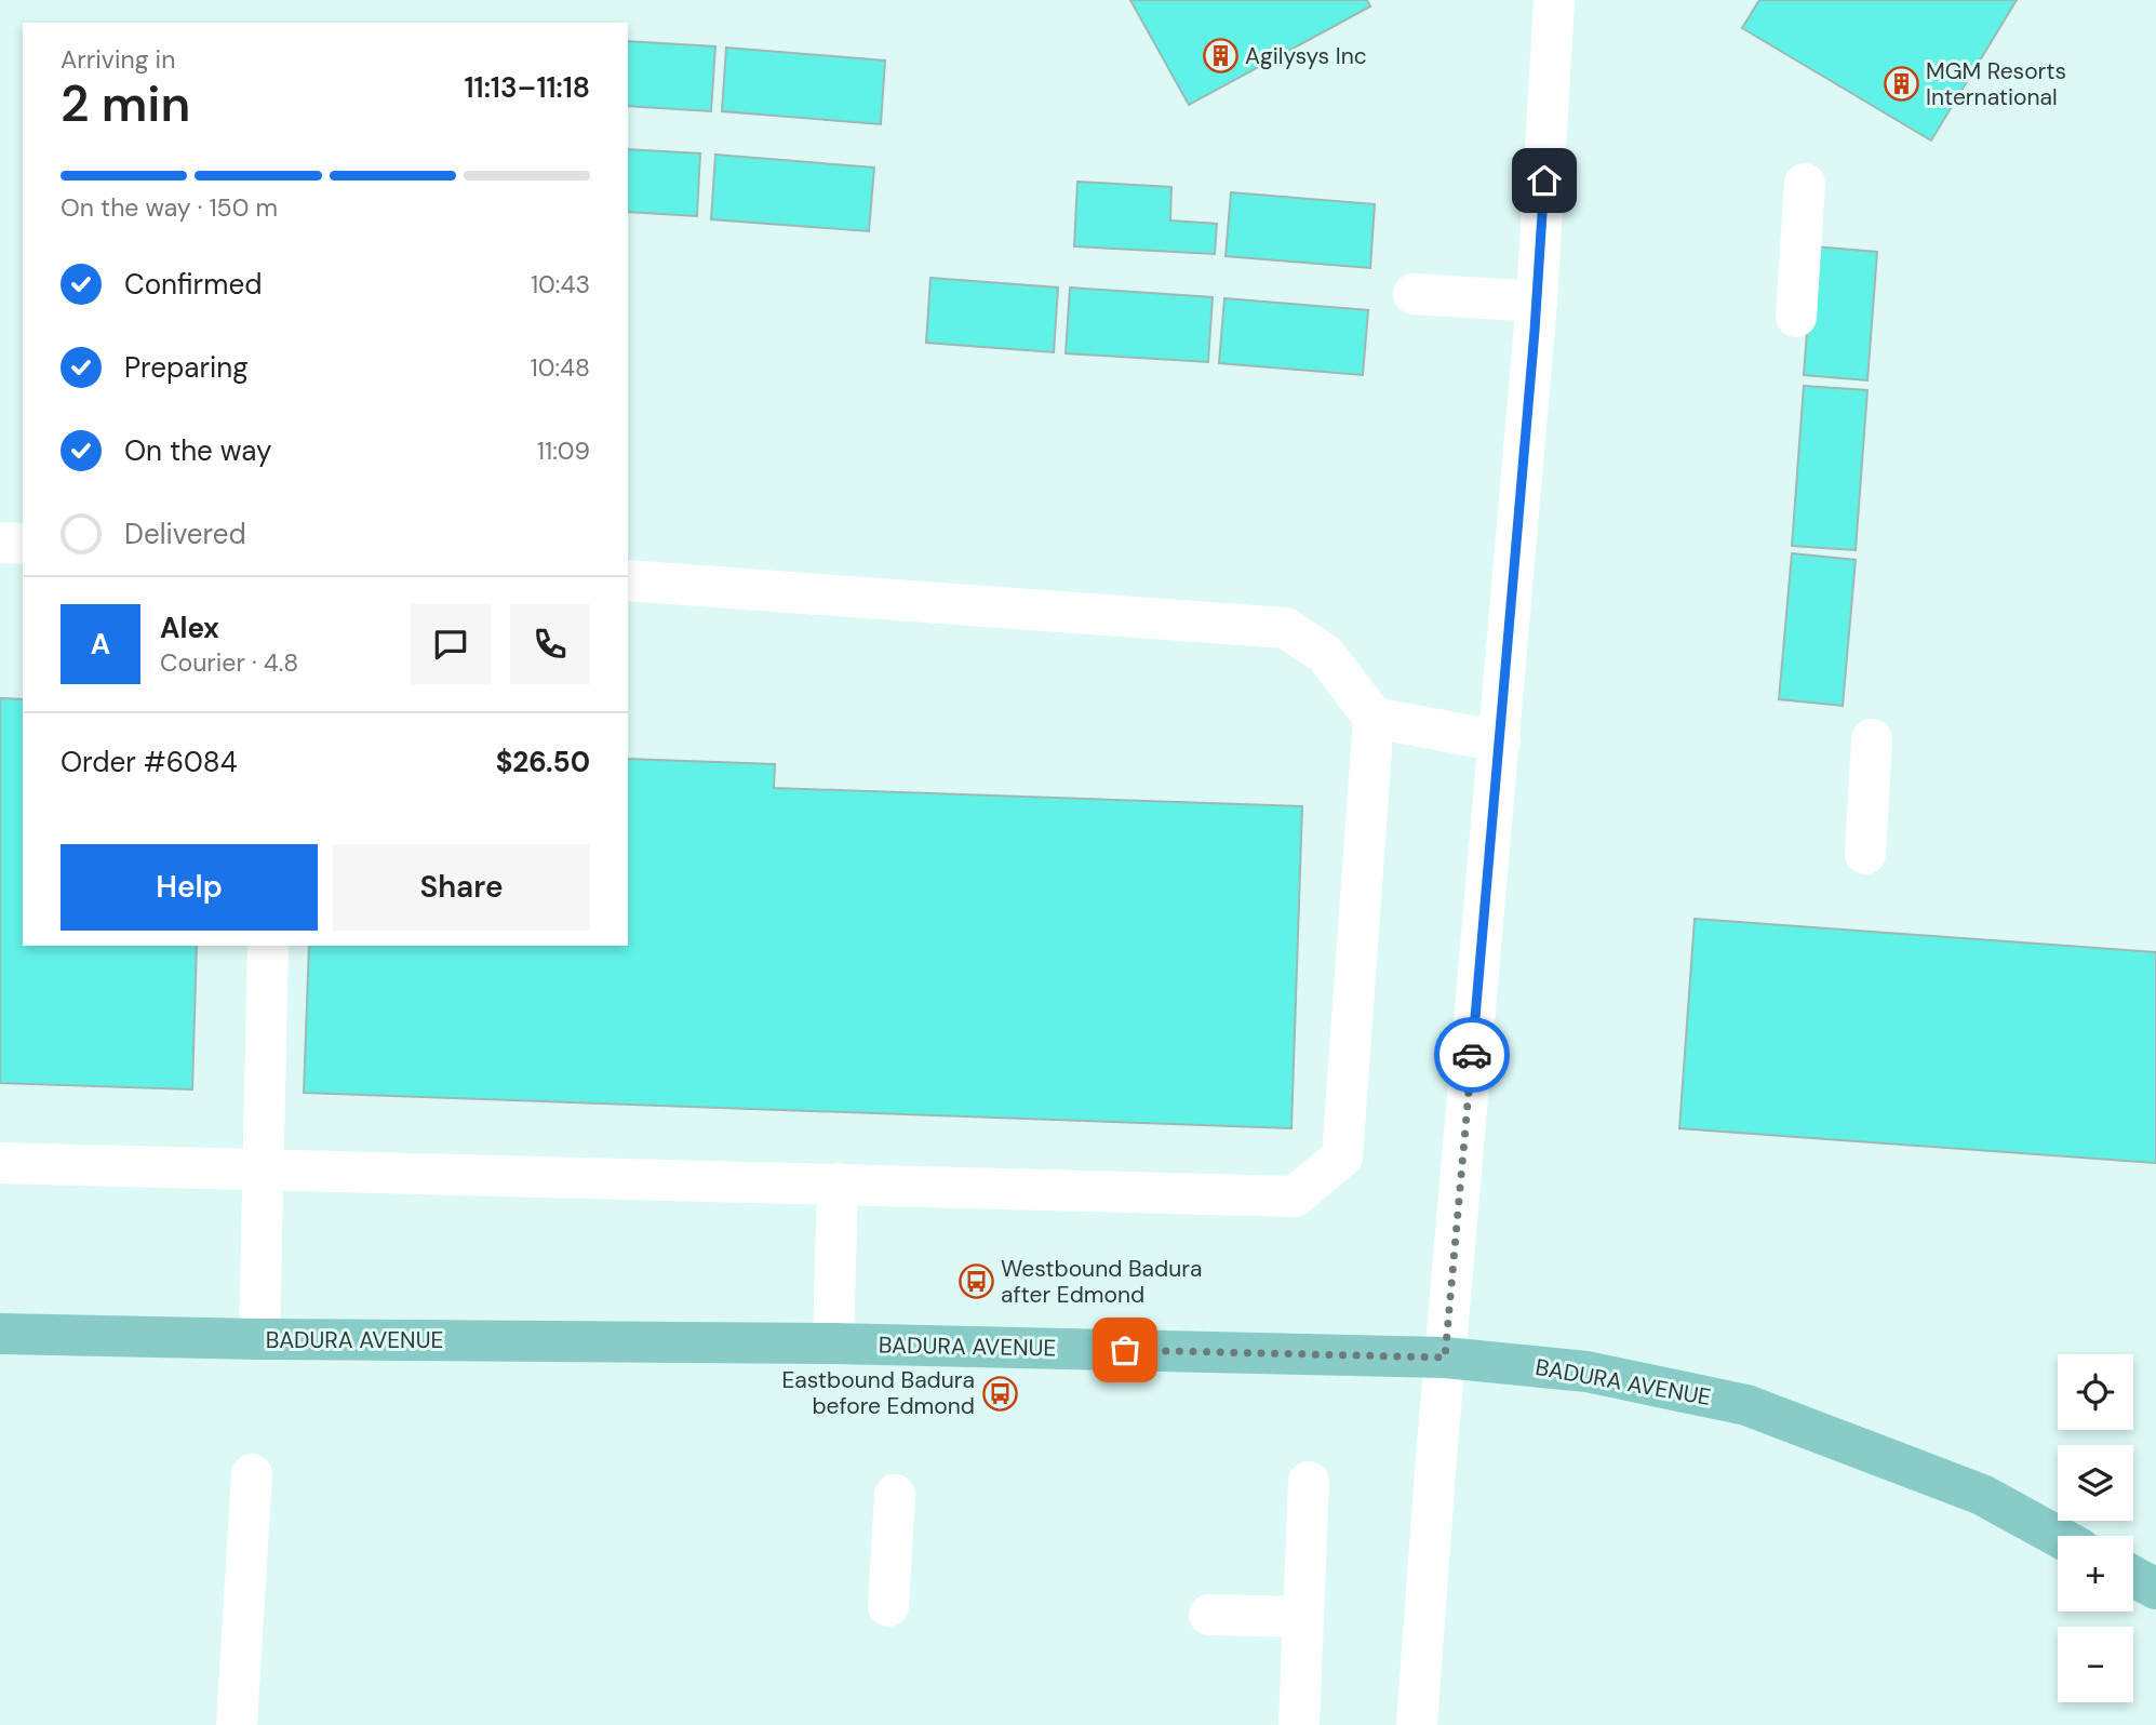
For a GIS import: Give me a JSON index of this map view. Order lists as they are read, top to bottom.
{
  "streets": {
    "main road": ["BADURA AVENUE"]
  },
  "places": {
    "building": ["Agilysys Inc", "MGM Resorts International"],
    "bus stop": ["Westbound Badura after Edmond", "Eastbound Badura before Edmond"]
  },
  "page": {
    "heading": ["2 min", "Arriving in", "11:13–11:18"],
    "panel": [
      "Alex",
      "Courier · 4.8",
      "Order #6084",
      "$26.50"
    ],
    "bar": "On the way · 150 m",
    "list": [
      ["Confirmed", "10:43"],
      ["Preparing", "10:48"],
      ["On the way", "11:09"],
      "Delivered"
    ],
    "round": "A",
    "buttons": ["Help", "Share"],
    "map_buttons": ["+", "−"]
  }
}
